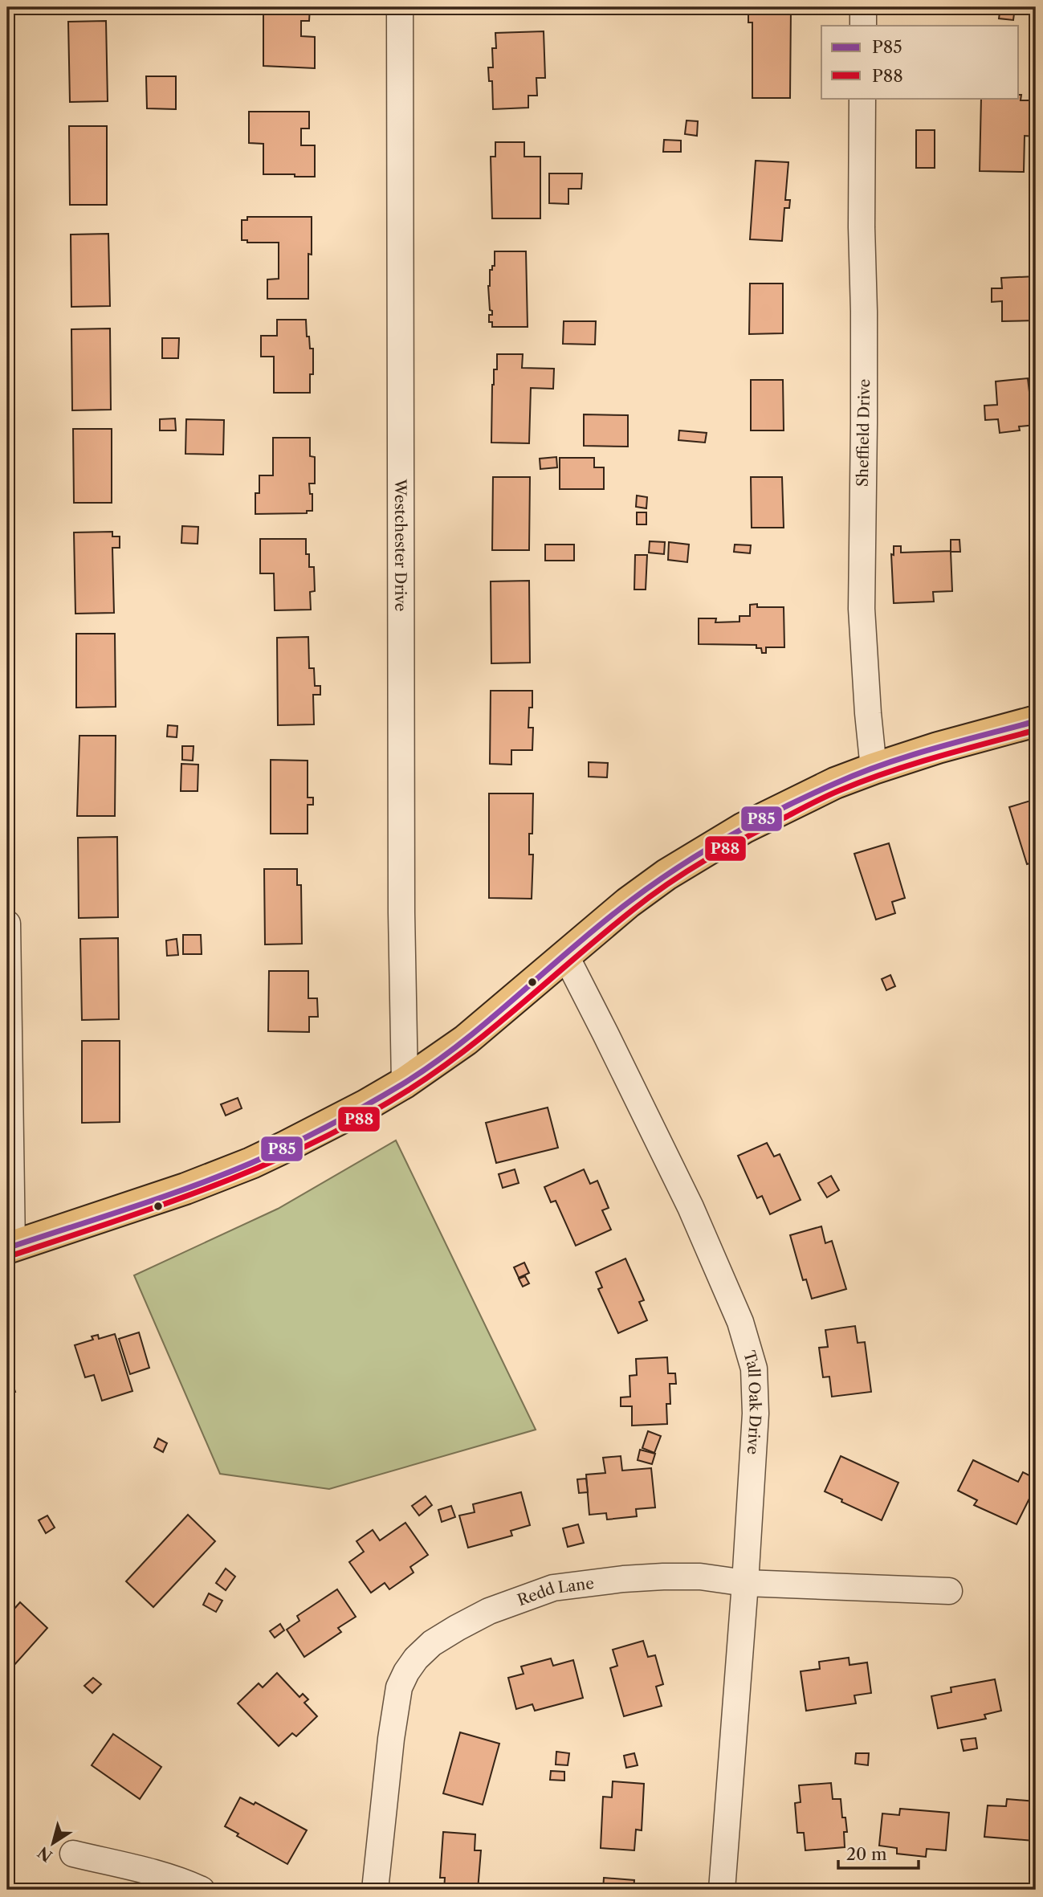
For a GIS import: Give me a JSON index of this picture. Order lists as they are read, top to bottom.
{
  "streets": {
    "street": [
      "Sheffield Drive",
      "Westchester Drive",
      "Tall Oak Drive",
      "Redd Lane"
    ]
  },
  "crossings": [
    ["Tall Oak Drive", "Redd Lane"]
  ],
  "lines": ["transit line P85", "transit line P88"],
  "legend": ["P85", "P88"],
  "scale_bar": "20 m",
  "north": "bottom left"
}
